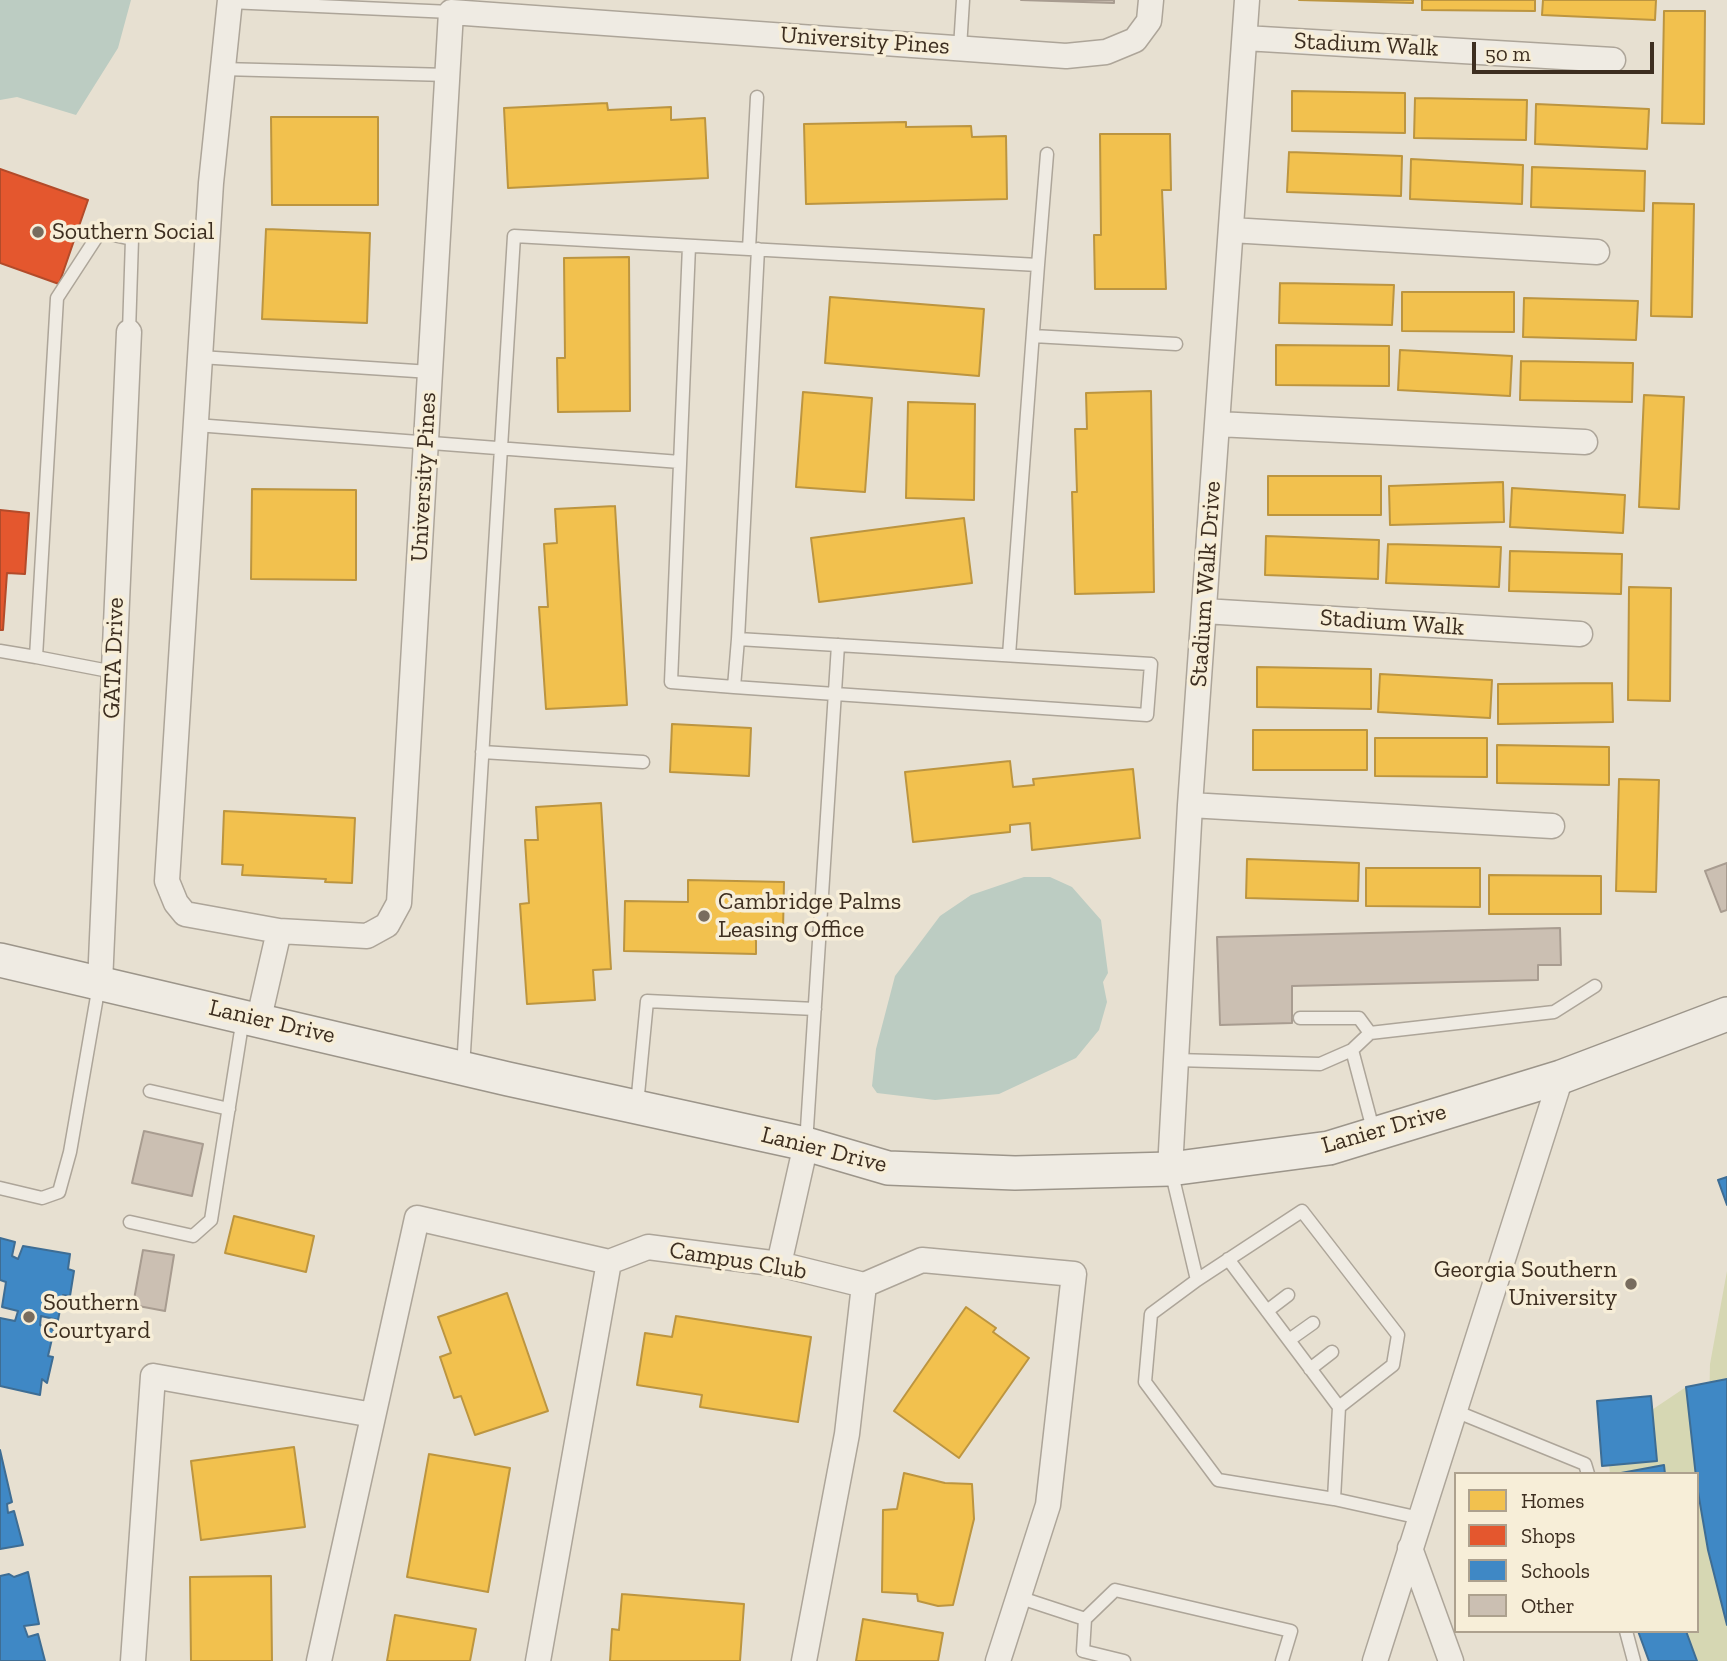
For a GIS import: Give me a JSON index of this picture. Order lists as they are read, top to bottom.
{
  "streets": {
    "street": [
      "University Pines",
      "Stadium Walk",
      "Stadium Walk Drive",
      "GATA Drive",
      "Lanier Drive",
      "Campus Club"
    ]
  },
  "crossings": [
    ["Stadium Walk", "Stadium Walk Drive"],
    ["Stadium Walk Drive", "Lanier Drive"],
    ["GATA Drive", "Lanier Drive"]
  ],
  "places": [
    "Southern Social",
    "Cambridge Palms Leasing Office",
    "Georgia Southern University",
    "Southern Courtyard"
  ],
  "legend": [
    "Homes",
    "Shops",
    "Schools",
    "Other"
  ],
  "scale_bar": "50 m"
}
